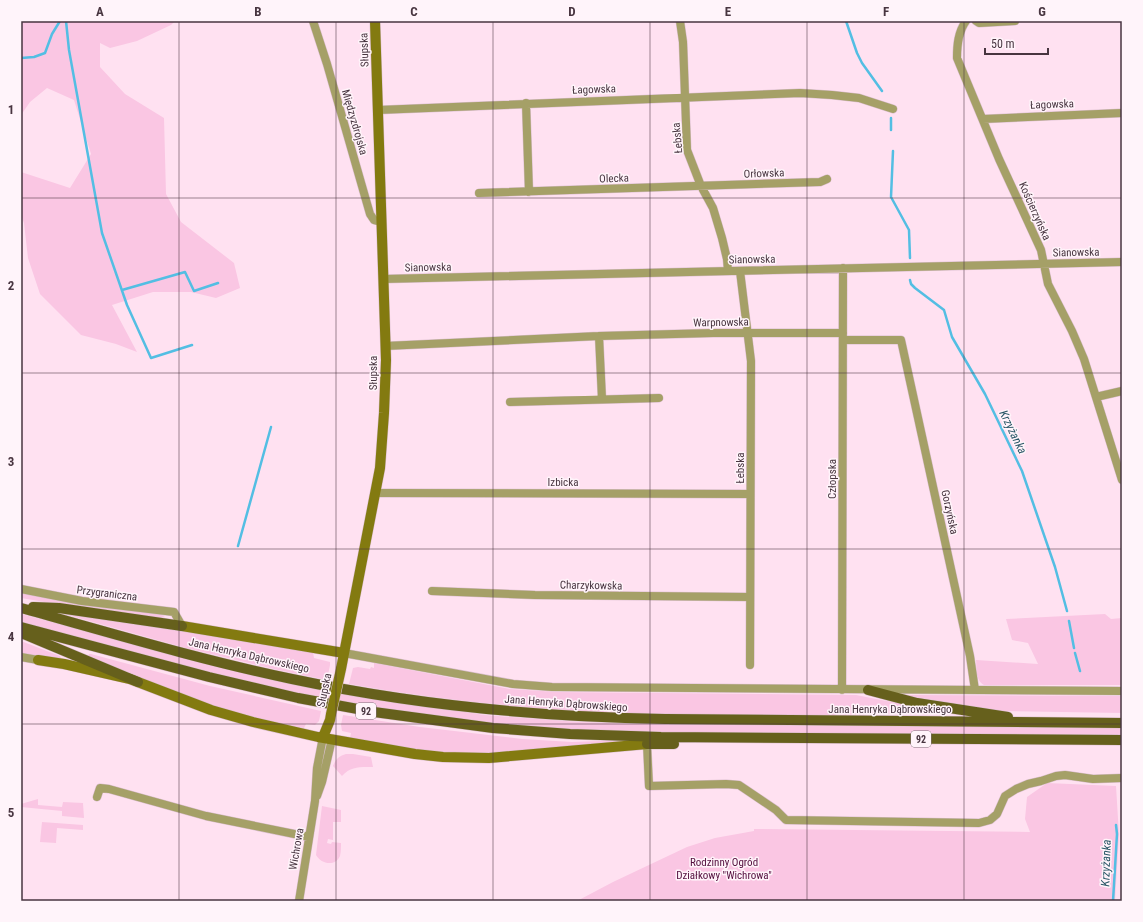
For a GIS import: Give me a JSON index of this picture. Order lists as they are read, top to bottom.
{
  "streets": {
    "main road": ["Jana Henryka Dąbrowskiego", "92"],
    "street": [
      "Słupska",
      "Łagowska",
      "Międzyzdrojska",
      "Łebska",
      "Orłowska",
      "Olecka",
      "Kościerzyńska",
      "Sianowska",
      "Warpnowska",
      "Człopska",
      "Izbicka",
      "Gorzyńska",
      "Charzykowska",
      "Przygraniczna",
      "Wichrowa"
    ]
  },
  "crossings": [
    ["Słupska", "Łagowska"],
    ["Słupska", "Międzyzdrojska"],
    ["Słupska", "Sianowska"],
    ["Słupska", "Warpnowska"],
    ["Słupska", "Izbicka"],
    ["Słupska", "Jana Henryka Dąbrowskiego"],
    ["Słupska", "Wichrowa"],
    ["Łagowska", "Łebska"],
    ["Łagowska", "Kościerzyńska"],
    ["Łebska", "Orłowska"],
    ["Łebska", "Olecka"],
    ["Łebska", "Sianowska"],
    ["Łebska", "Warpnowska"],
    ["Łebska", "Izbicka"],
    ["Łebska", "Charzykowska"],
    ["Orłowska", "Olecka"],
    ["Kościerzyńska", "Sianowska"],
    ["Sianowska", "Człopska"],
    ["Warpnowska", "Człopska"],
    ["Warpnowska", "Gorzyńska"],
    ["Człopska", "Jana Henryka Dąbrowskiego"],
    ["Gorzyńska", "Jana Henryka Dąbrowskiego"]
  ],
  "water": ["Krzyżanka"],
  "parks": ["Rodzinny Ogród Działkowy \"Wichrowa\""],
  "scale_bar": "50 m",
  "grid": {
    "columns": [
      "A",
      "B",
      "C",
      "D",
      "E",
      "F",
      "G"
    ],
    "rows": [
      "1",
      "2",
      "3",
      "4",
      "5"
    ]
  }
}
